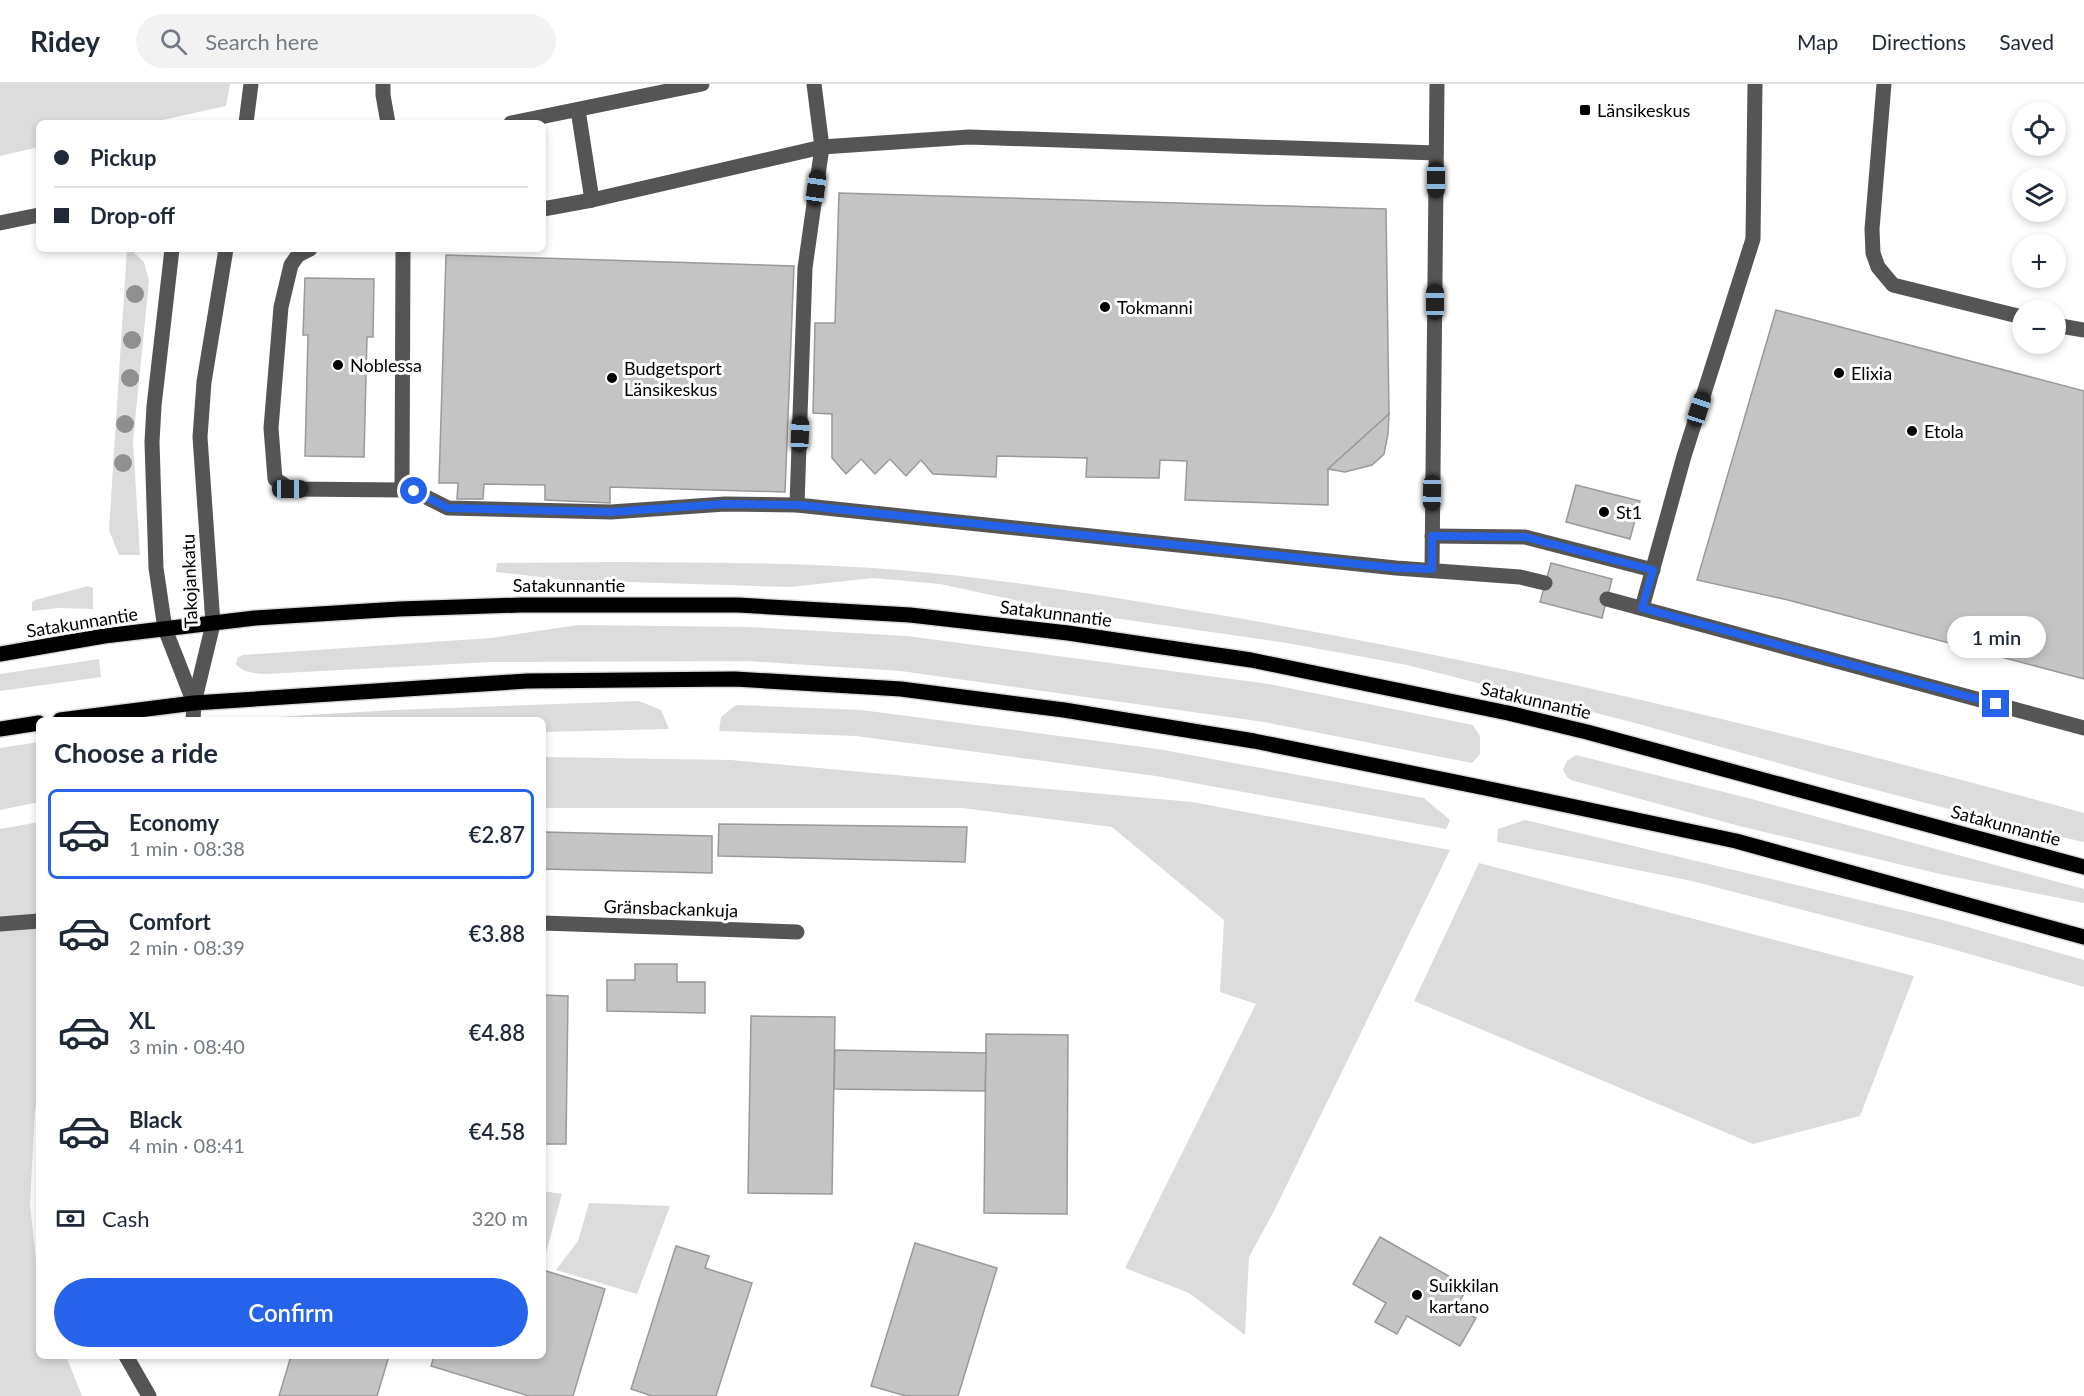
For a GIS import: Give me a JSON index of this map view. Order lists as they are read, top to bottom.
{
  "streets": {
    "main road": ["Satakunnantie"],
    "street": ["Takojankatu", "Gränsbackankuja"]
  },
  "crossings": [
    ["Takojankatu", "Satakunnantie"]
  ],
  "places": {
    "transit": ["Länsikeskus"],
    "other": [
      "Tokmanni",
      "Noblessa",
      "Elixia",
      "Budgetsport Länsikeskus",
      "Etola",
      "St1",
      "Suikkilan kartano"
    ]
  },
  "page": {
    "header": "Ridey",
    "search": "Search here",
    "nav": ["Map", "Directions", "Saved"],
    "map_buttons": ["+", "−"],
    "banner": ["Pickup", "Drop-off"],
    "bubble": "1 min",
    "heading": "Choose a ride",
    "list": [
      {
        "name": "Economy",
        "note": "1 min · 08:38",
        "value": "€2.87"
      },
      {
        "name": "Comfort",
        "note": "2 min · 08:39",
        "value": "€3.88"
      },
      {
        "name": "XL",
        "note": "3 min · 08:40",
        "value": "€4.88"
      },
      {
        "name": "Black",
        "note": "4 min · 08:41",
        "value": "€4.58"
      }
    ],
    "pay": ["Cash", "320 m"],
    "buttons": "Confirm"
  }
}
